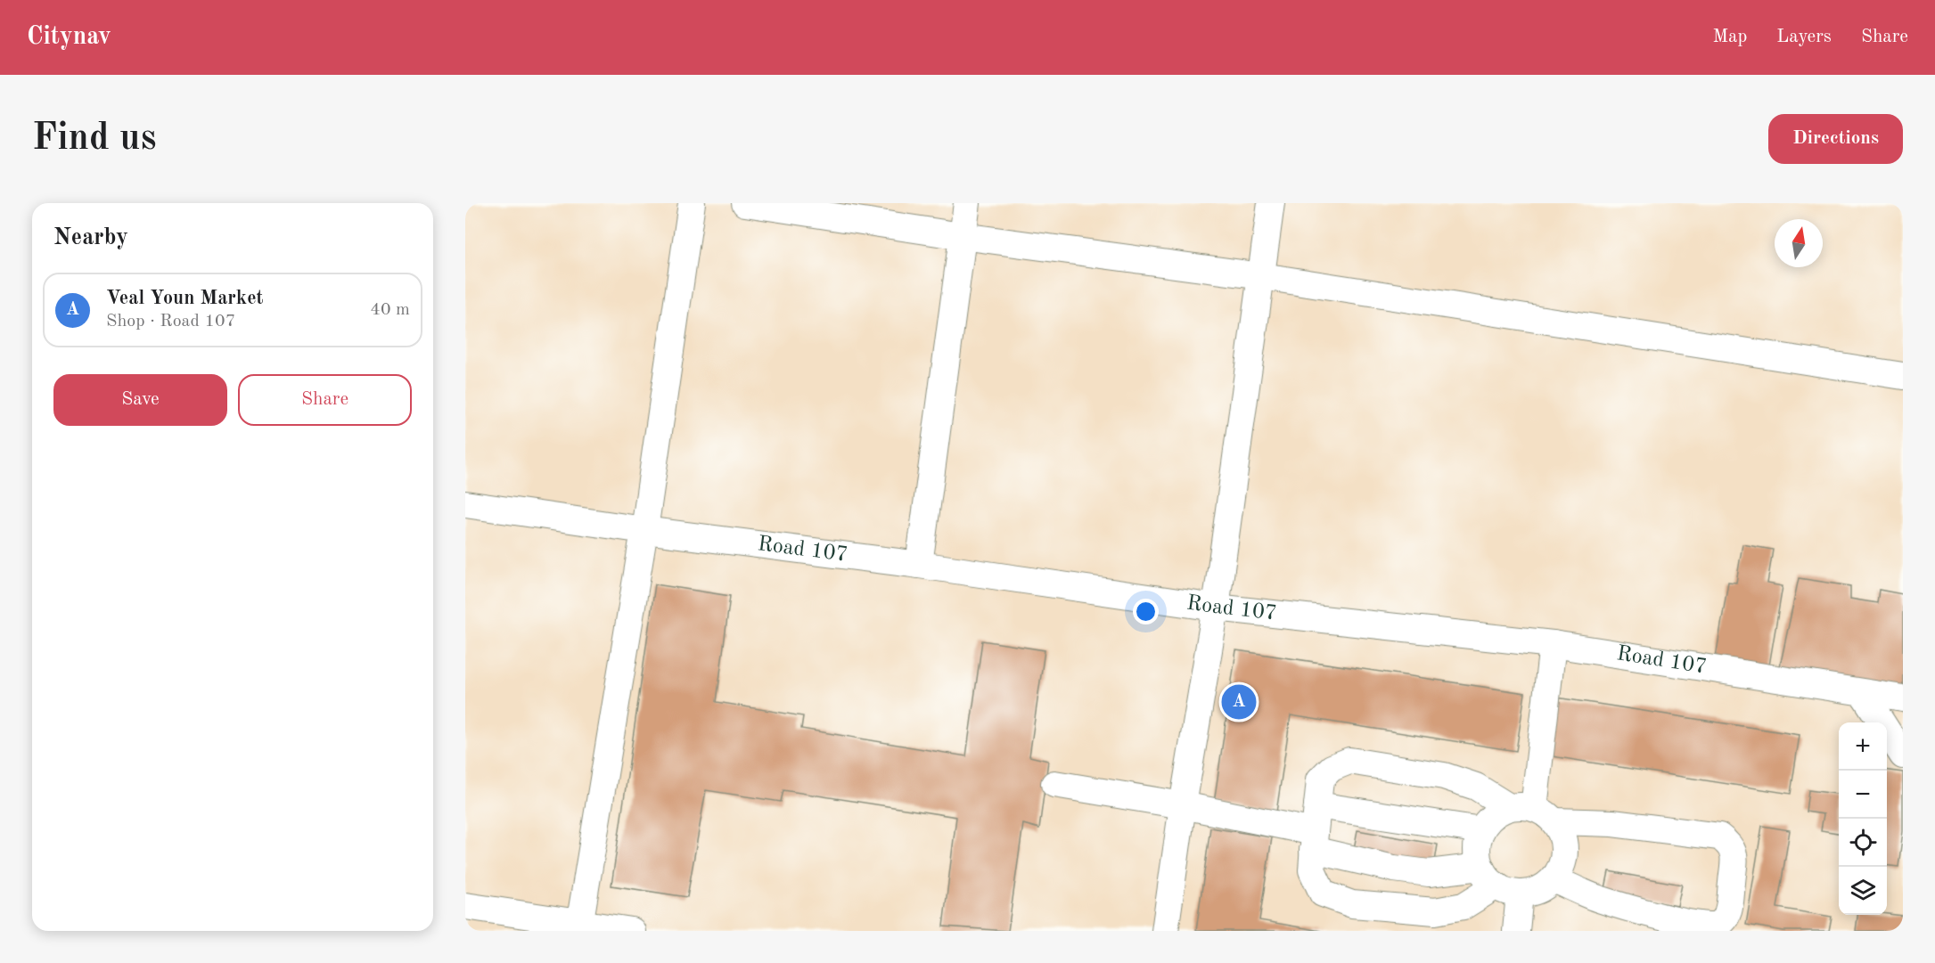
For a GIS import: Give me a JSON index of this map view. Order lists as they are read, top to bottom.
{
  "streets": {
    "street": ["Road 107"]
  },
  "north": "top",
  "page": {
    "header": "Citynav",
    "nav": ["Map", "Layers", "Share"],
    "buttons": [
      "Directions",
      ["Save", "Share"]
    ],
    "title": "Find us",
    "heading": "Nearby",
    "list": [
      {
        "mark": "A",
        "name": "Veal Youn Market",
        "note": "Shop · Road 107",
        "value": "40 m"
      }
    ],
    "pins": "A",
    "map_buttons": ["+", "−"]
  }
}
